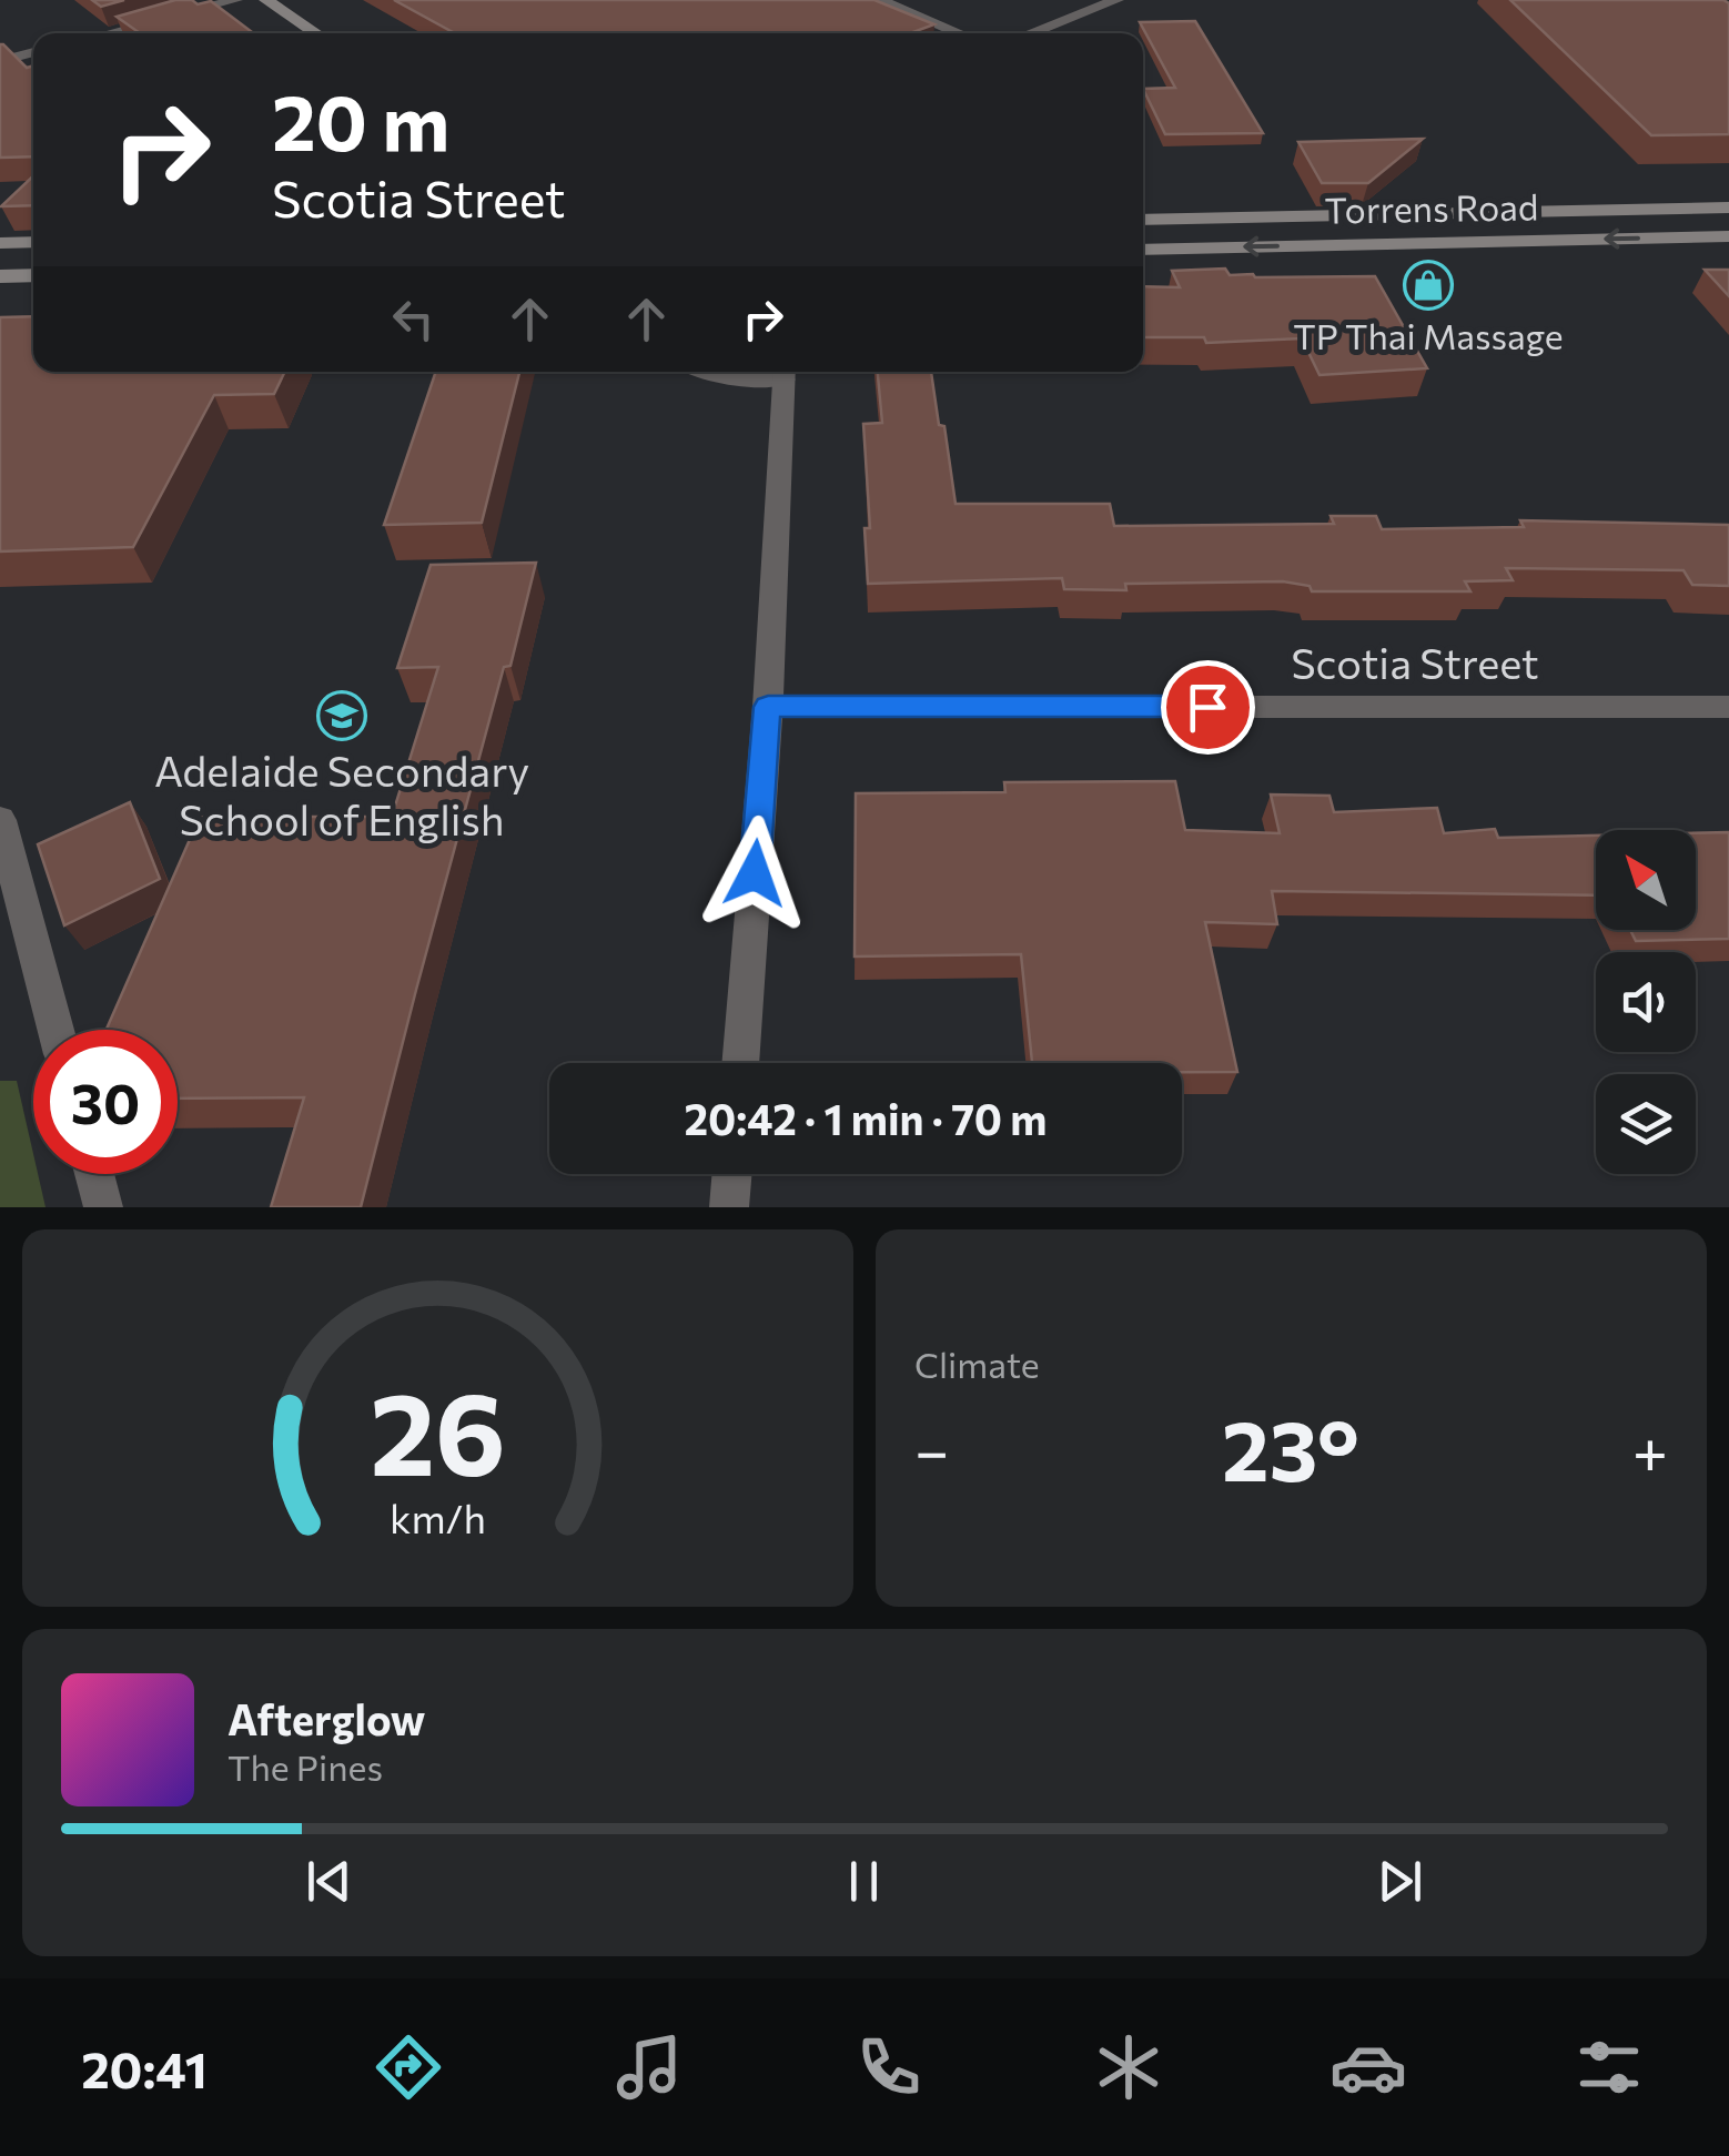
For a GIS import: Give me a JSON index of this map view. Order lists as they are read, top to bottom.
{
  "streets": {
    "main road": ["Torrens Road"],
    "street": ["Scotia Street"]
  },
  "places": {
    "shop": ["TP Thai Massage"],
    "school or university": ["Adelaide Secondary School of English"]
  },
  "north": "top left",
  "page": {
    "turn": ["20 m", "Scotia Street"],
    "limit": "30",
    "trip": "20:42 · 1 min · 70 m",
    "tile": "Climate",
    "heat": ["−", "23°", "+"],
    "song": ["Afterglow", "The Pines"],
    "tabs": "20:41",
    "gauge": ["26", "km/h"]
  }
}
